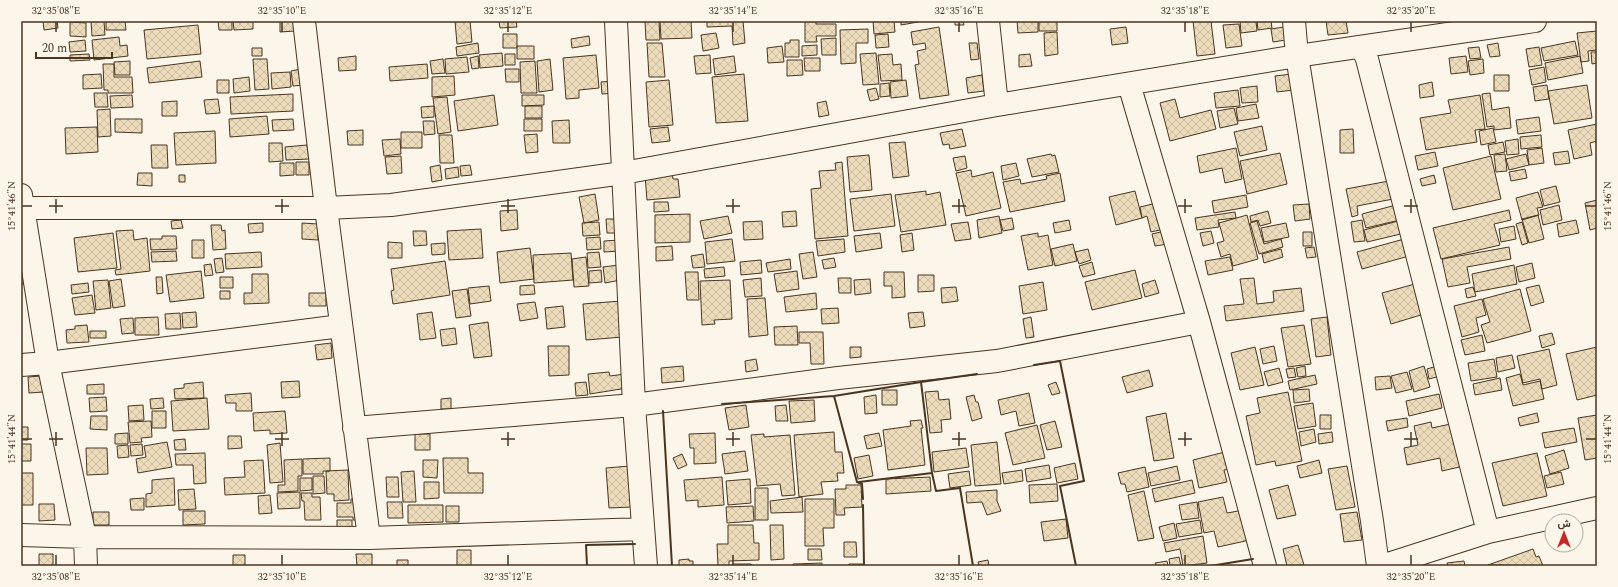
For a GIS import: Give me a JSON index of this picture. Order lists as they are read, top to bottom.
{
  "scale_bar": "20 m",
  "north": "top",
  "coordinates": [
    "32°35'08\"E",
    "32°35'10\"E",
    "32°35'12\"E",
    "32°35'14\"E",
    "32°35'16\"E",
    "32°35'18\"E",
    "32°35'20\"E",
    "15°41'46\"N",
    "15°41'44\"N"
  ]
}
